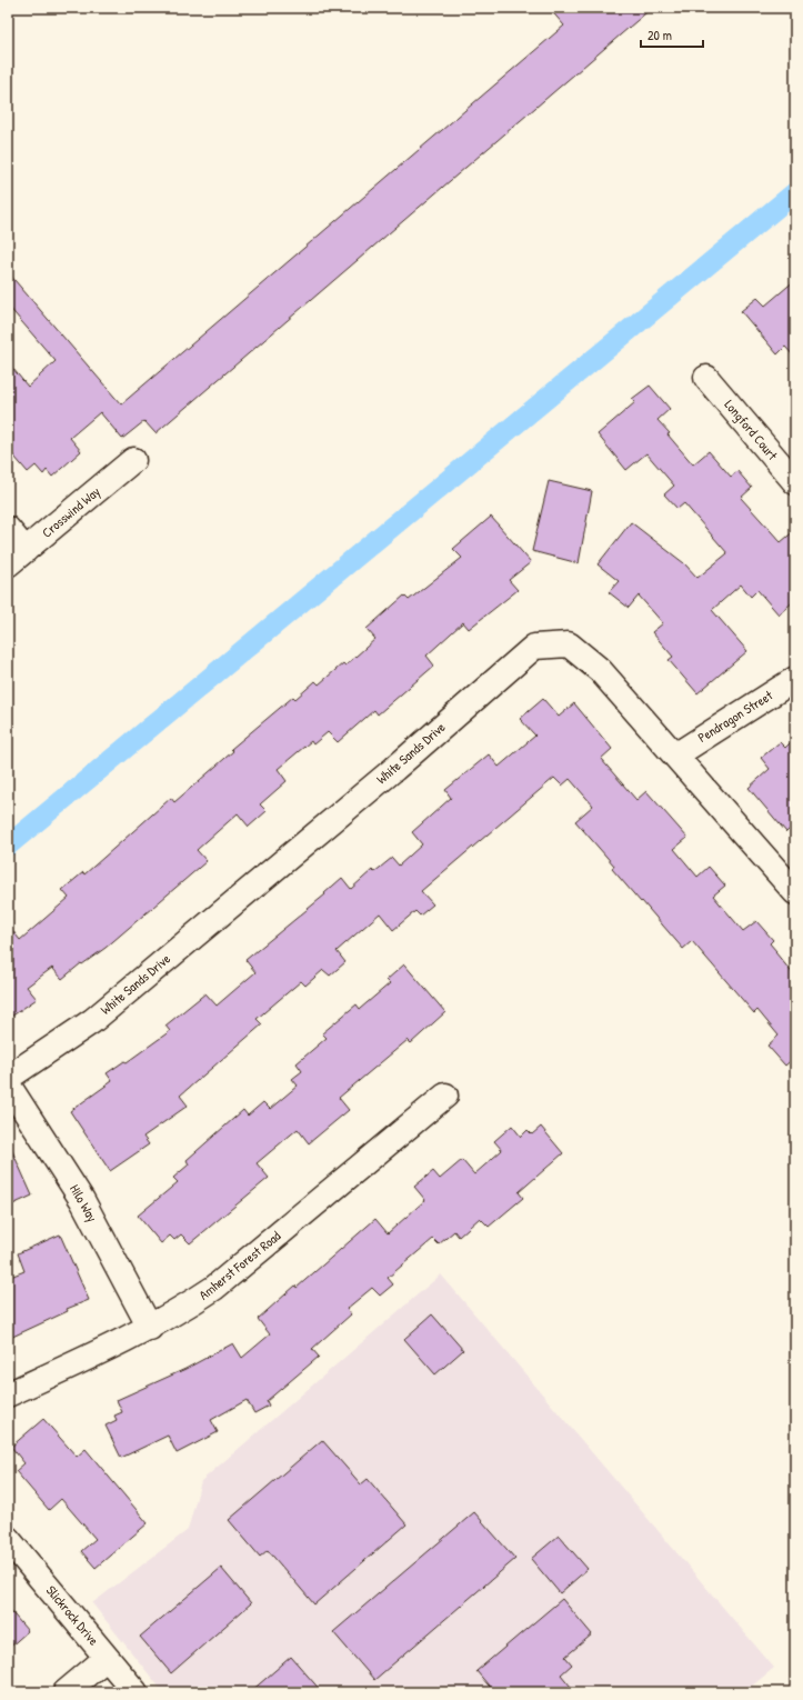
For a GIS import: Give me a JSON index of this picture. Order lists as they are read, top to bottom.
{
  "streets": {
    "street": [
      "Longford Court",
      "Crosswind Way",
      "Pendragon Street",
      "White Sands Drive",
      "Hilo Way",
      "Amherst Forest Road",
      "Slickrock Drive"
    ]
  },
  "crossings": [
    ["Pendragon Street", "White Sands Drive"],
    ["Hilo Way", "Amherst Forest Road"]
  ],
  "scale_bar": "20 m"
}
